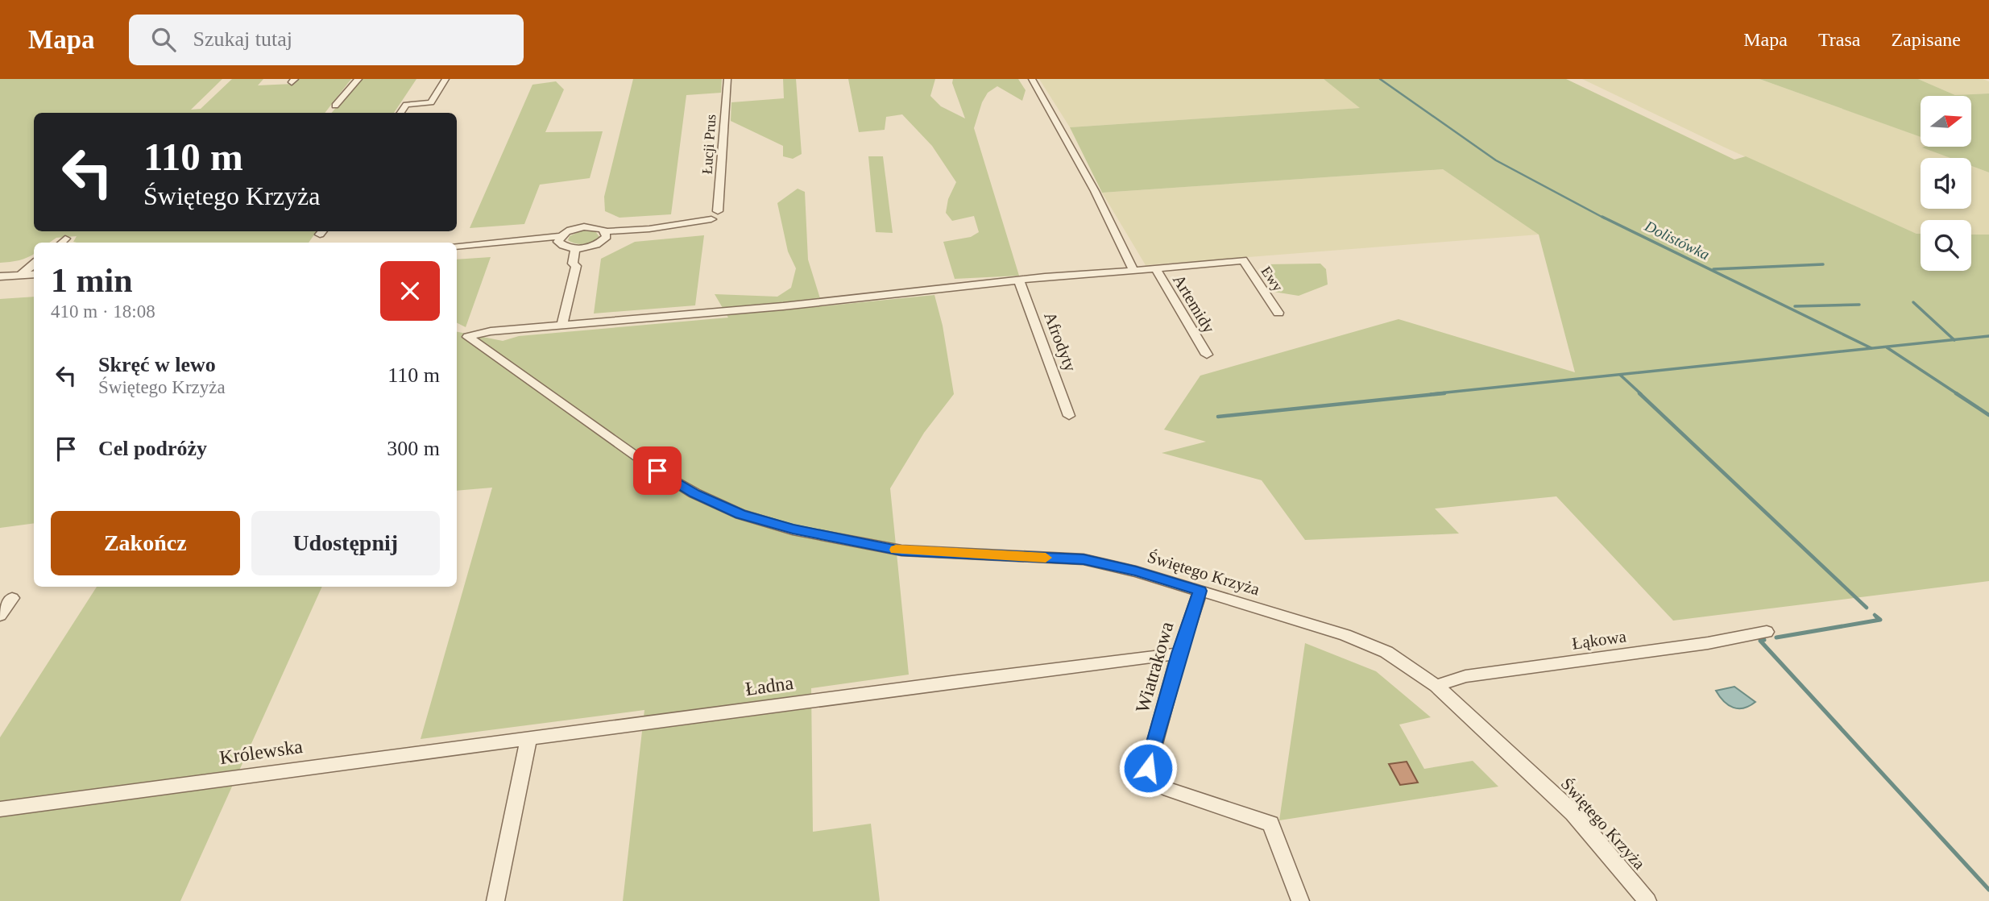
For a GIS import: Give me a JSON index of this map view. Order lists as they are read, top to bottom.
{
  "streets": {
    "street": [
      "Łucji Prus",
      "Ewy",
      "Artemidy",
      "Afrodyty",
      "Świętego Krzyża",
      "Łąkowa",
      "Wiatrakowa",
      "Ładna",
      "Królewska"
    ]
  },
  "crossings": [
    ["Ewy", "Artemidy"],
    ["Świętego Krzyża", "Łąkowa"],
    ["Świętego Krzyża", "Wiatrakowa"],
    ["Wiatrakowa", "Ładna"],
    ["Ładna", "Królewska"]
  ],
  "water": ["Dolistówka"],
  "north": "right",
  "page": {
    "header": "Mapa",
    "search": "Szukaj tutaj",
    "nav": ["Mapa", "Trasa", "Zapisane"],
    "turn": ["110 m", "Świętego Krzyża"],
    "heading": ["1 min", "410 m · 18:08"],
    "list": [
      {
        "name": "Skręć w lewo",
        "note": "Świętego Krzyża",
        "value": "110 m"
      },
      {
        "name": "Cel podróży",
        "value": "300 m"
      }
    ],
    "buttons": ["Zakończ", "Udostępnij"]
  }
}
